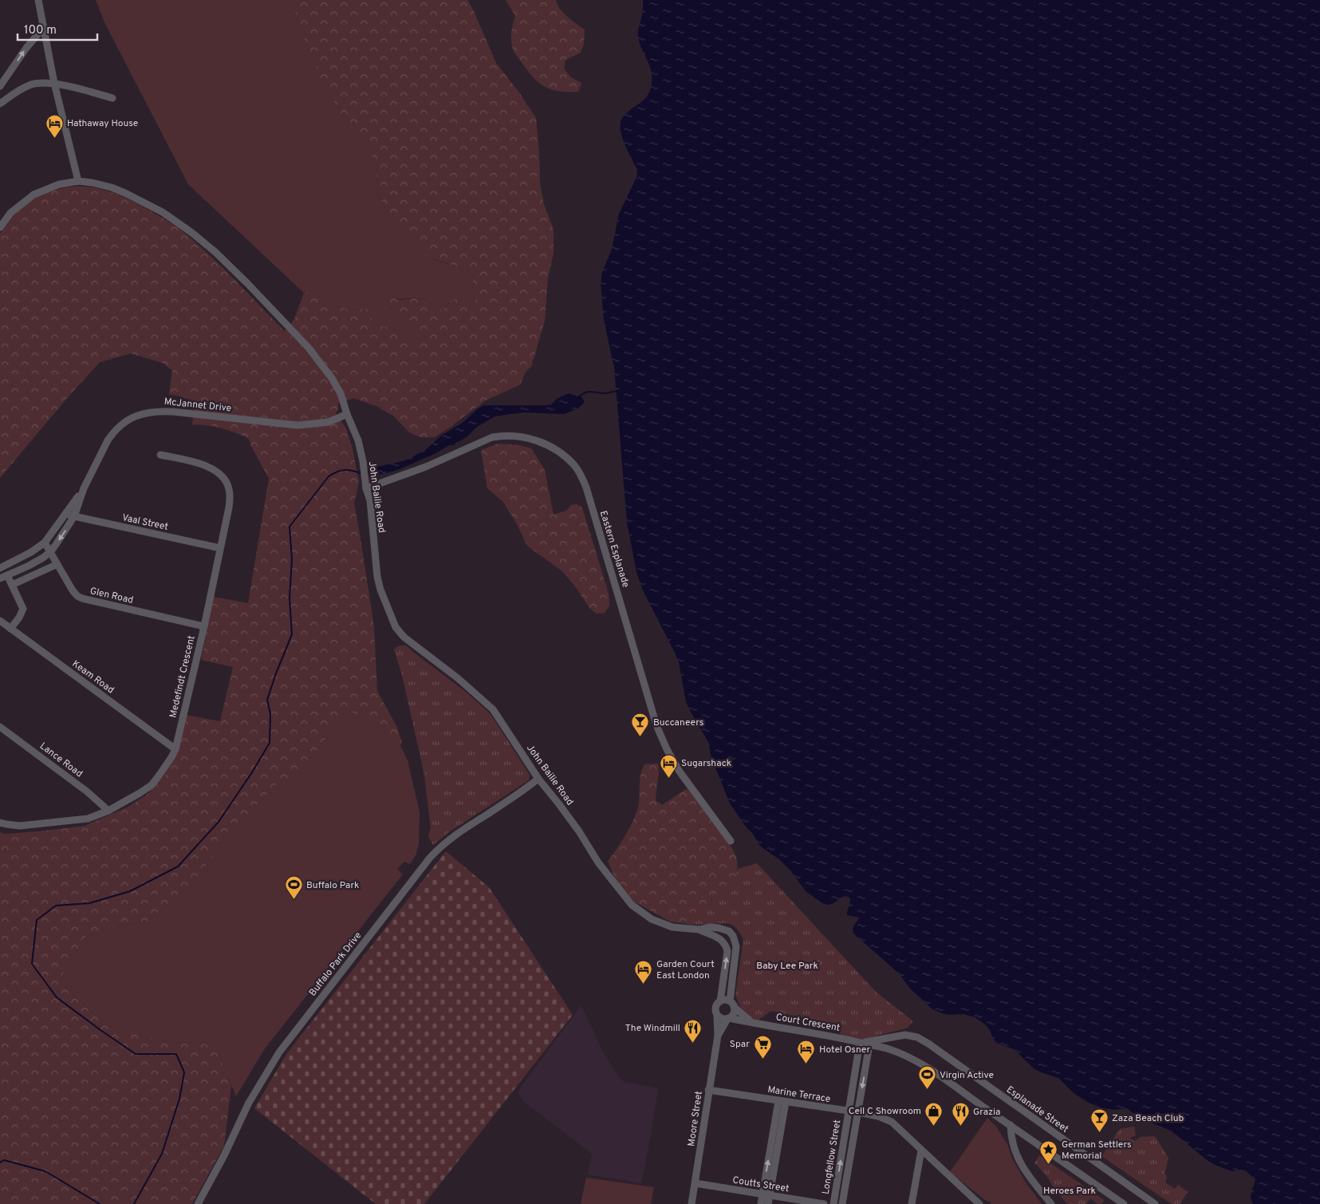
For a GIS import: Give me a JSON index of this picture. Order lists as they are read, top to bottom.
{
  "streets": {
    "street": [
      "McJannet Drive",
      "John Bailie Road",
      "Vaal Street",
      "Eastern Esplanade",
      "Glen Road",
      "Keam Road",
      "Medefindt Crescent",
      "Lance Road",
      "Buffalo Park Drive",
      "Court Crescent",
      "Marine Terrace",
      "Esplanade Street",
      "Moore Street",
      "Longfellow Street",
      "Coutts Street"
    ]
  },
  "crossings": [
    ["McJannet Drive", "John Bailie Road"],
    ["McJannet Drive", "Vaal Street"],
    ["McJannet Drive", "Glen Road"],
    ["John Bailie Road", "Eastern Esplanade"],
    ["John Bailie Road", "Buffalo Park Drive"],
    ["John Bailie Road", "Court Crescent"],
    ["John Bailie Road", "Moore Street"],
    ["Vaal Street", "Medefindt Crescent"],
    ["Glen Road", "Medefindt Crescent"],
    ["Keam Road", "Medefindt Crescent"],
    ["Medefindt Crescent", "Lance Road"],
    ["Court Crescent", "Esplanade Street"],
    ["Court Crescent", "Moore Street"],
    ["Court Crescent", "Longfellow Street"],
    ["Marine Terrace", "Moore Street"],
    ["Marine Terrace", "Longfellow Street"],
    ["Esplanade Street", "Longfellow Street"],
    ["Moore Street", "Coutts Street"]
  ],
  "parks": ["Baby Lee Park", "Heroes Park"],
  "places": {
    "hotel": [
      "Hathaway House",
      "Sugarshack",
      "Garden Court East London",
      "Hotel Osner"
    ],
    "bar": ["Buccaneers", "Zaza Beach Club"],
    "sports": ["Buffalo Park", "Virgin Active"],
    "restaurant": ["The Windmill", "Grazia"],
    "supermarket": ["Spar"],
    "shop": ["Cell C Showroom"],
    "place": ["German Settlers Memorial"]
  },
  "scale_bar": "100 m"
}
